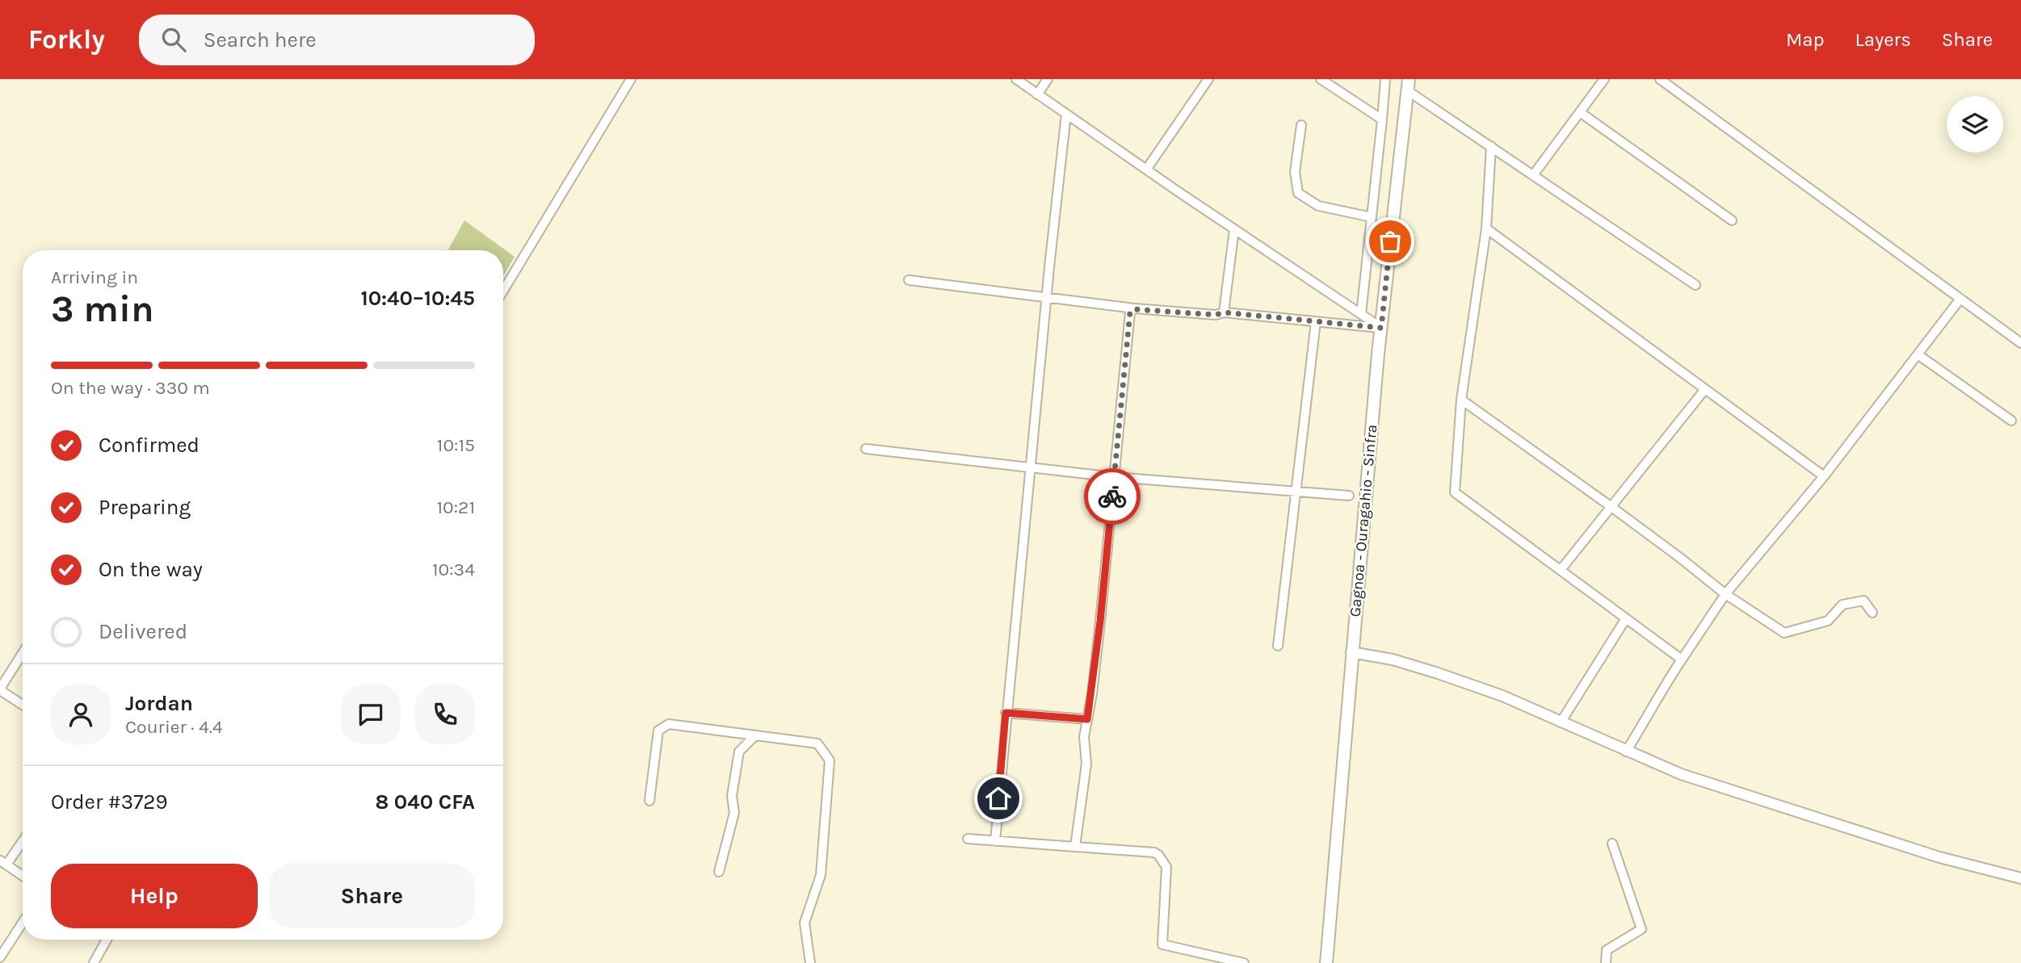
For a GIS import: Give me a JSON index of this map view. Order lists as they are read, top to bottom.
{
  "streets": {
    "main road": ["Gagnoa - Ouragahio - Sinfra"]
  },
  "page": {
    "header": "Forkly",
    "search": "Search here",
    "nav": ["Map", "Layers", "Share"],
    "heading": ["3 min", "Arriving in", "10:40–10:45"],
    "panel": [
      "Jordan",
      "Courier · 4.4",
      "Order #3729",
      "8 040 CFA"
    ],
    "bar": "On the way · 330 m",
    "list": [
      ["Confirmed", "10:15"],
      ["Preparing", "10:21"],
      ["On the way", "10:34"],
      "Delivered"
    ],
    "buttons": ["Help", "Share"]
  }
}
